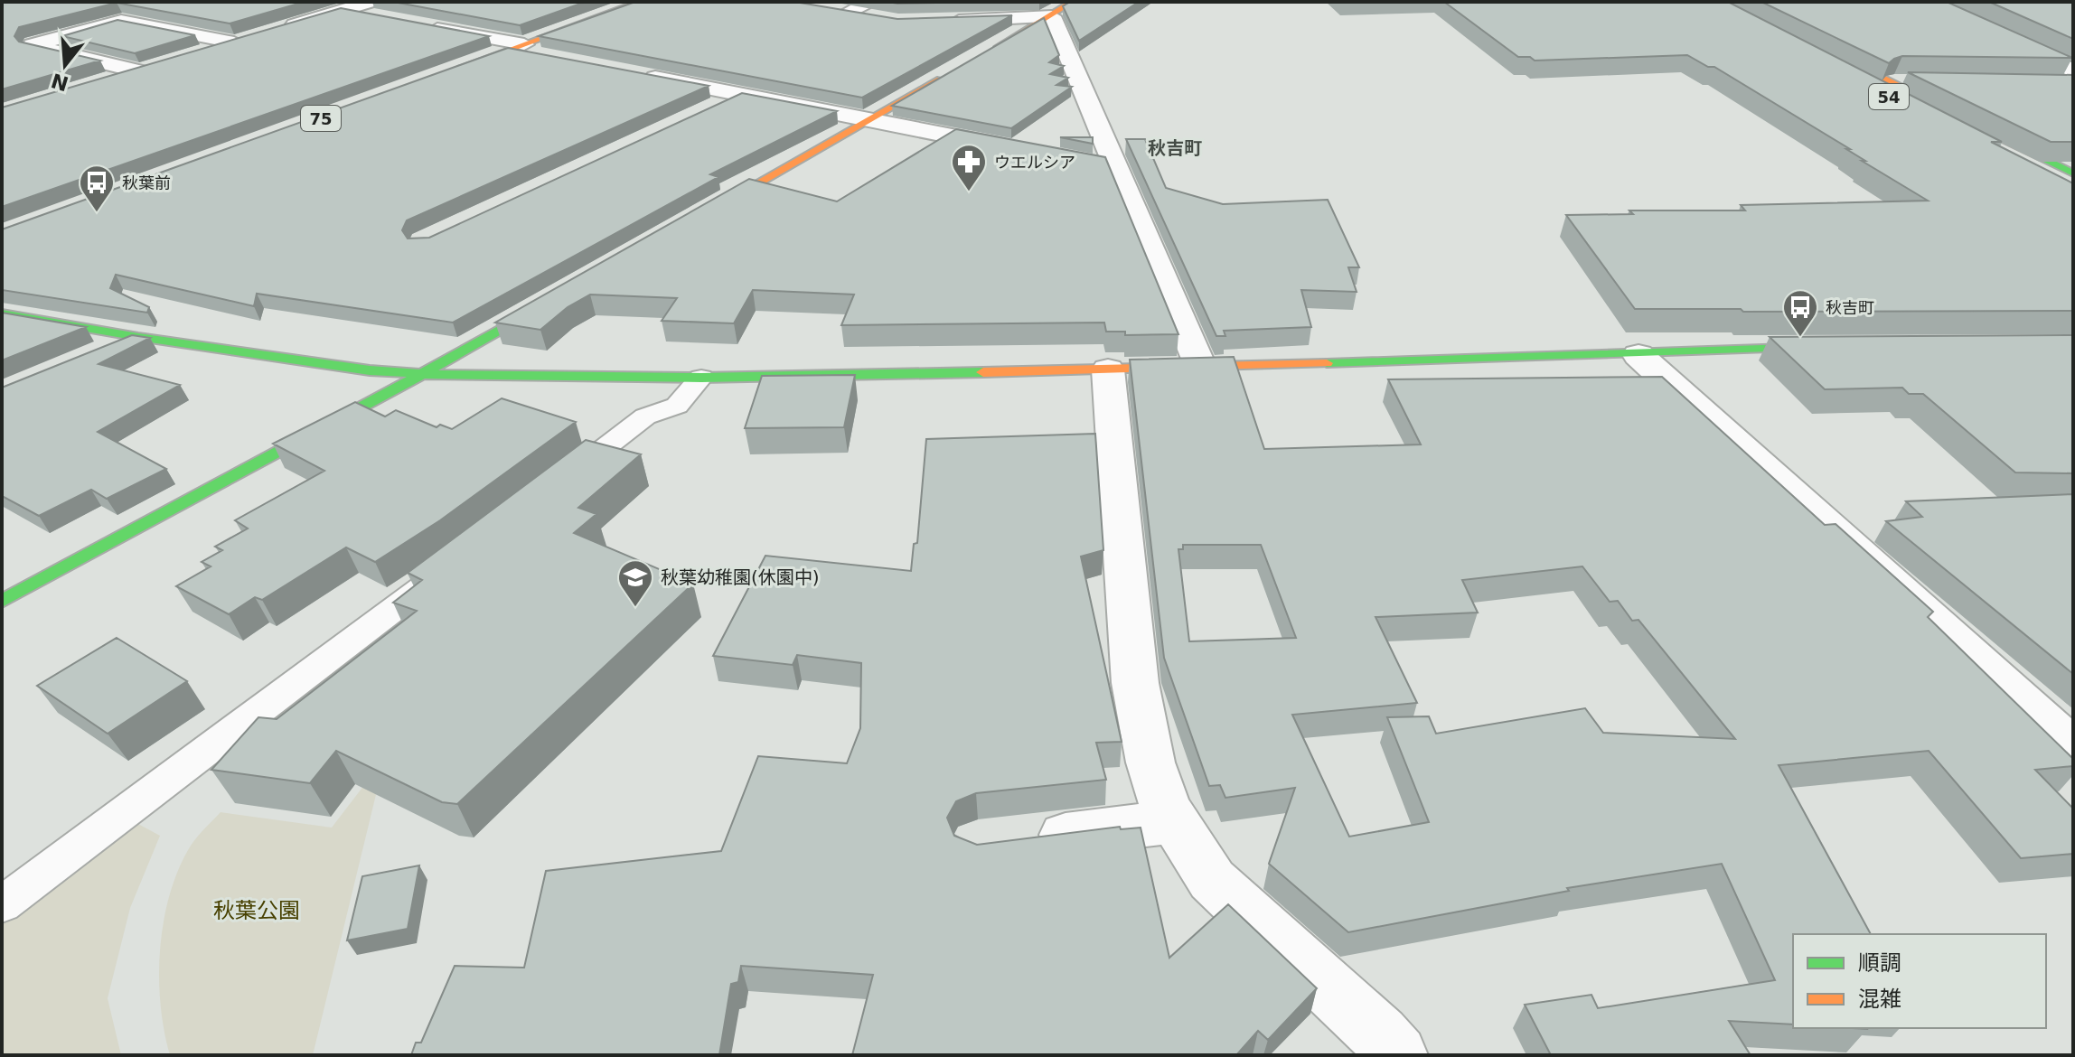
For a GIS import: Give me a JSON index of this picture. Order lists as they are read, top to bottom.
{
  "streets": {
    "street": ["54"]
  },
  "districts": ["秋吉町"],
  "parks": ["秋葉公園"],
  "places": {
    "pharmacy": ["ウエルシア"],
    "bus stop": ["秋葉前", "秋吉町"],
    "school or university": ["秋葉幼稚園(休園中)"]
  },
  "legend": ["順調", "混雑"],
  "north": "bottom"
}
